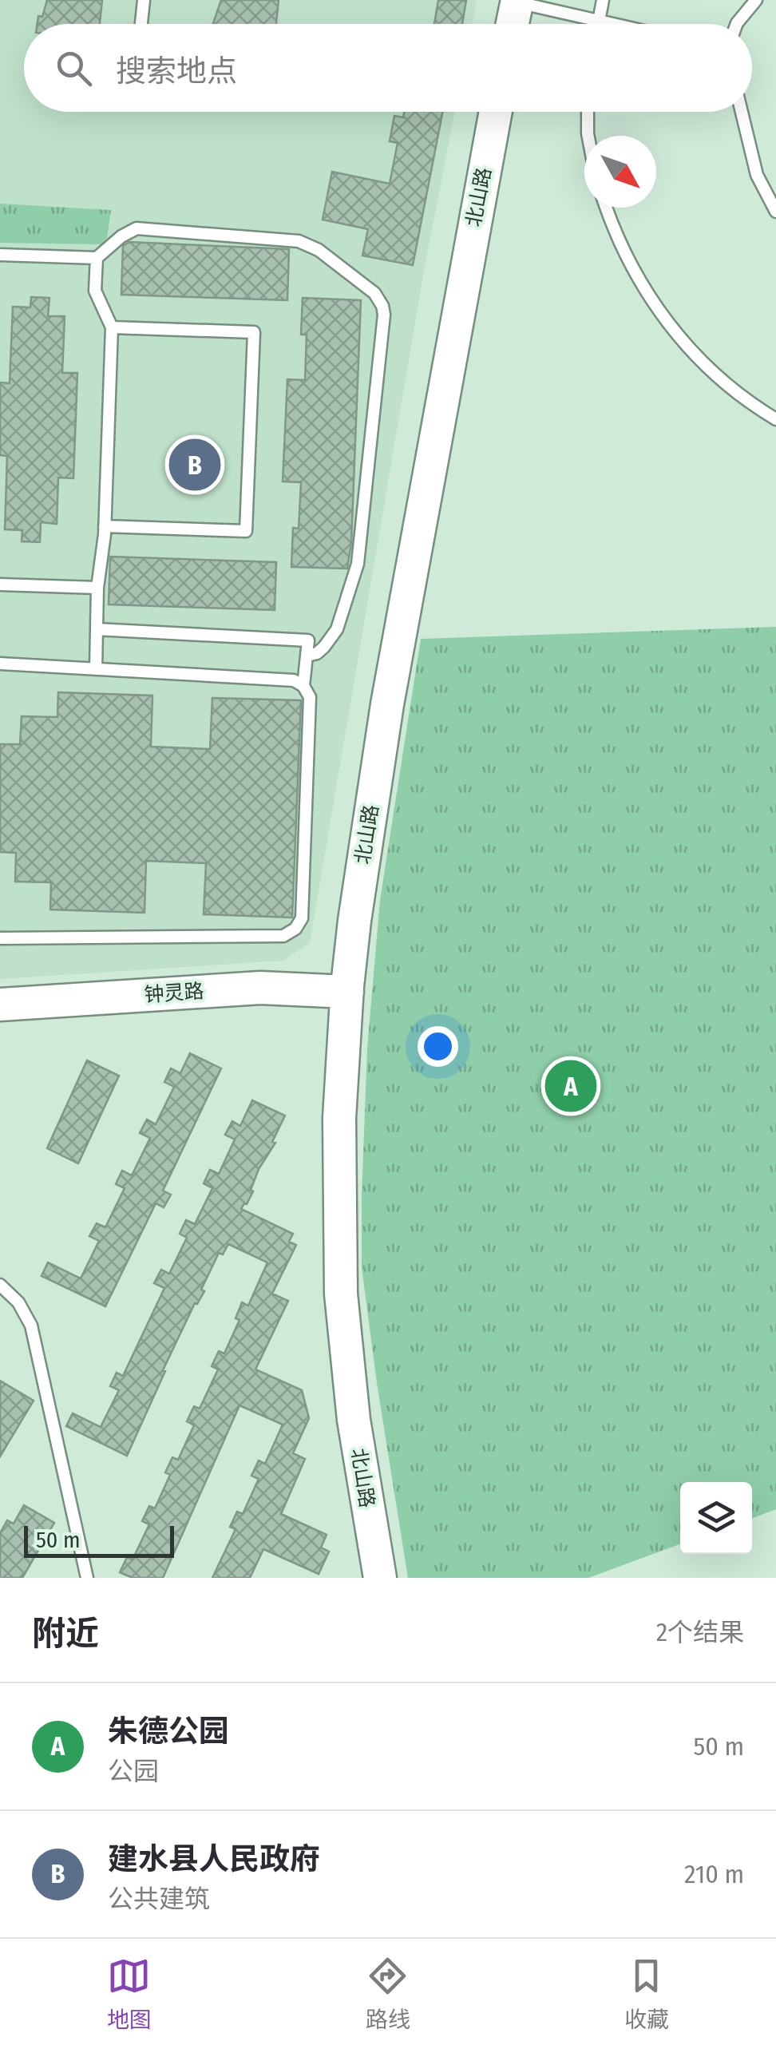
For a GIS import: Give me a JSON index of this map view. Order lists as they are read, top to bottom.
{
  "streets": {
    "street": ["北山路", "钟灵路"]
  },
  "crossings": [
    ["北山路", "钟灵路"]
  ],
  "scale_bar": "50 m",
  "north": "bottom right",
  "page": {
    "search": "搜索地点",
    "pins": ["B", "A"],
    "scale": "50 m",
    "heading": ["附近", "2个结果"],
    "list": [
      {
        "mark": "A",
        "name": "朱德公园",
        "note": "公园",
        "value": "50 m"
      },
      {
        "mark": "B",
        "name": "建水县人民政府",
        "note": "公共建筑",
        "value": "210 m"
      }
    ],
    "nav": ["地图", "路线", "收藏"]
  }
}
